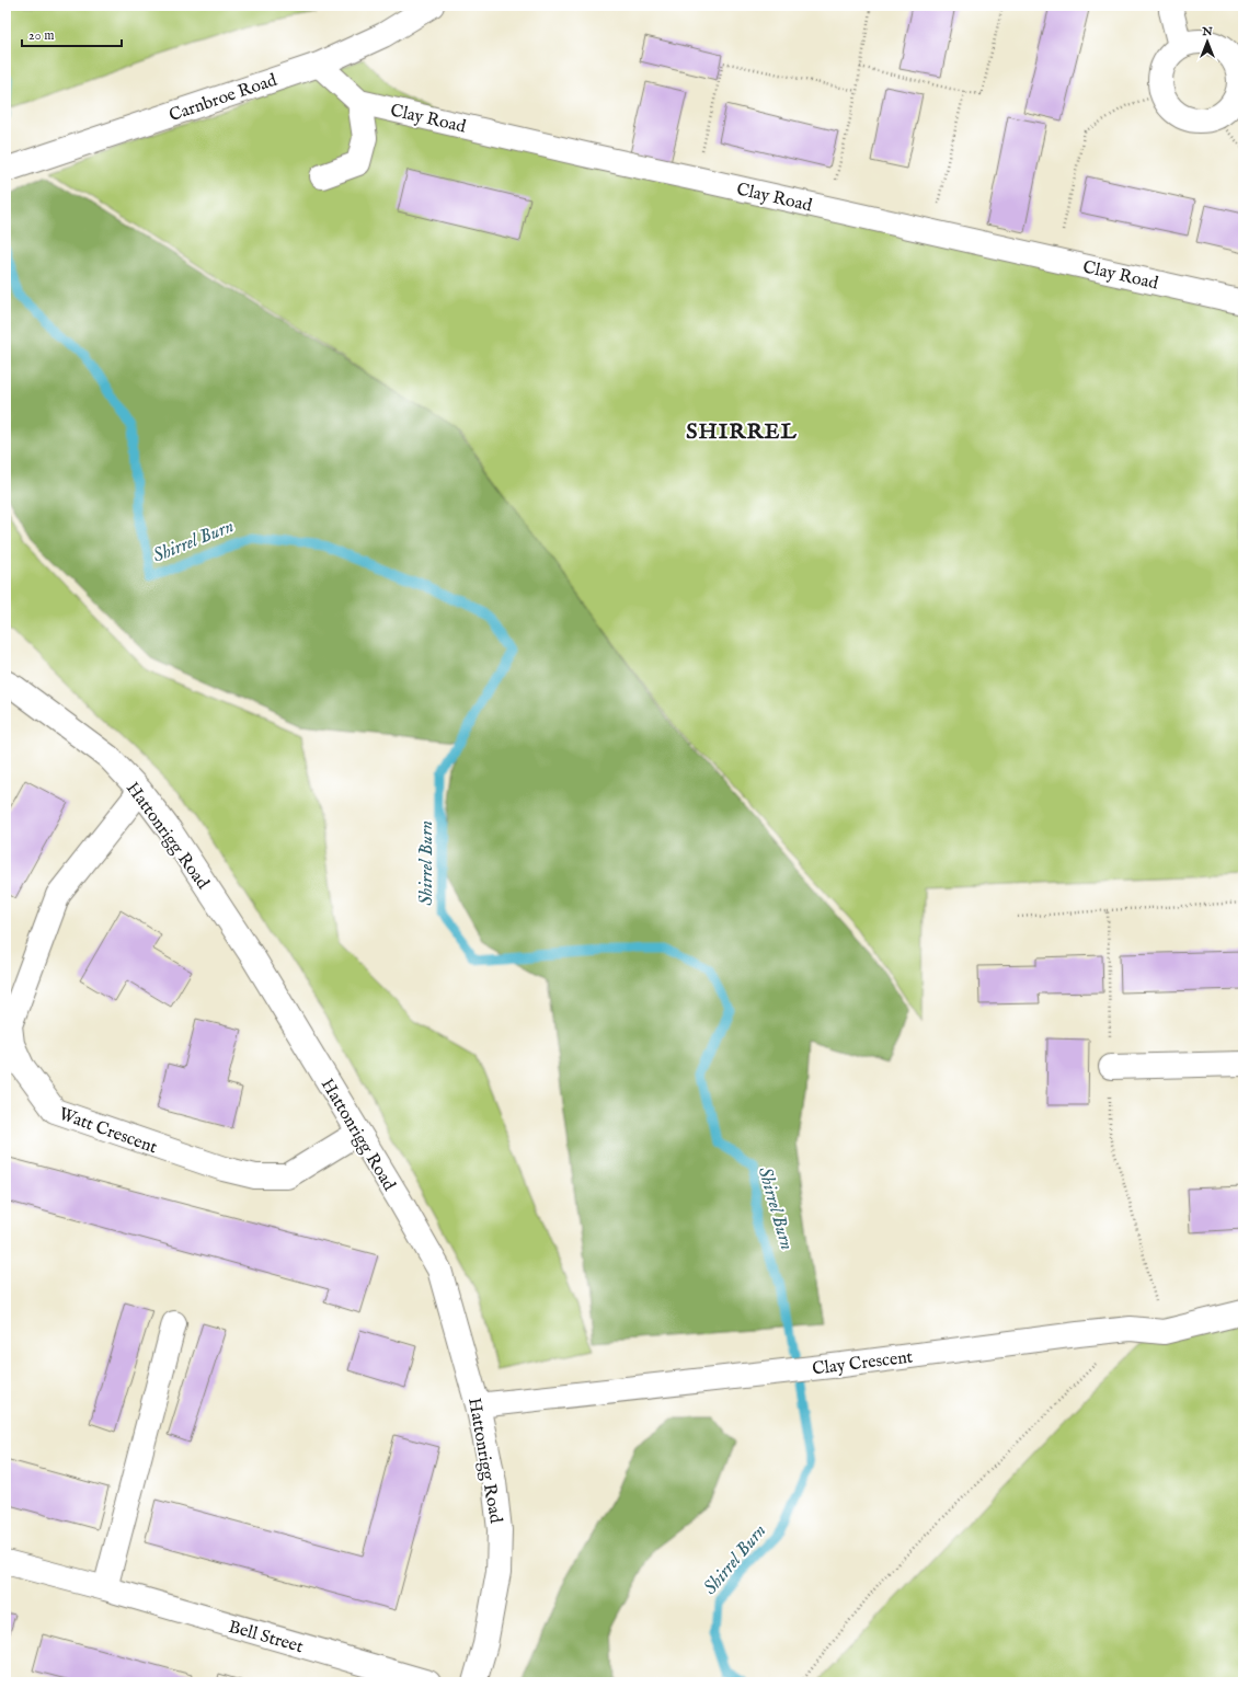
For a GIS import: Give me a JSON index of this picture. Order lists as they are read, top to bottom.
{
  "streets": {
    "street": [
      "Carnbroe Road",
      "Clay Road",
      "Hattonrigg Road",
      "Watt Crescent",
      "Clay Crescent",
      "Bell Street"
    ]
  },
  "crossings": [
    ["Carnbroe Road", "Clay Road"],
    ["Hattonrigg Road", "Watt Crescent"],
    ["Hattonrigg Road", "Clay Crescent"]
  ],
  "districts": ["SHIRREL"],
  "water": ["Shirrel Burn"],
  "scale_bar": "20 m",
  "north": "top"
}
